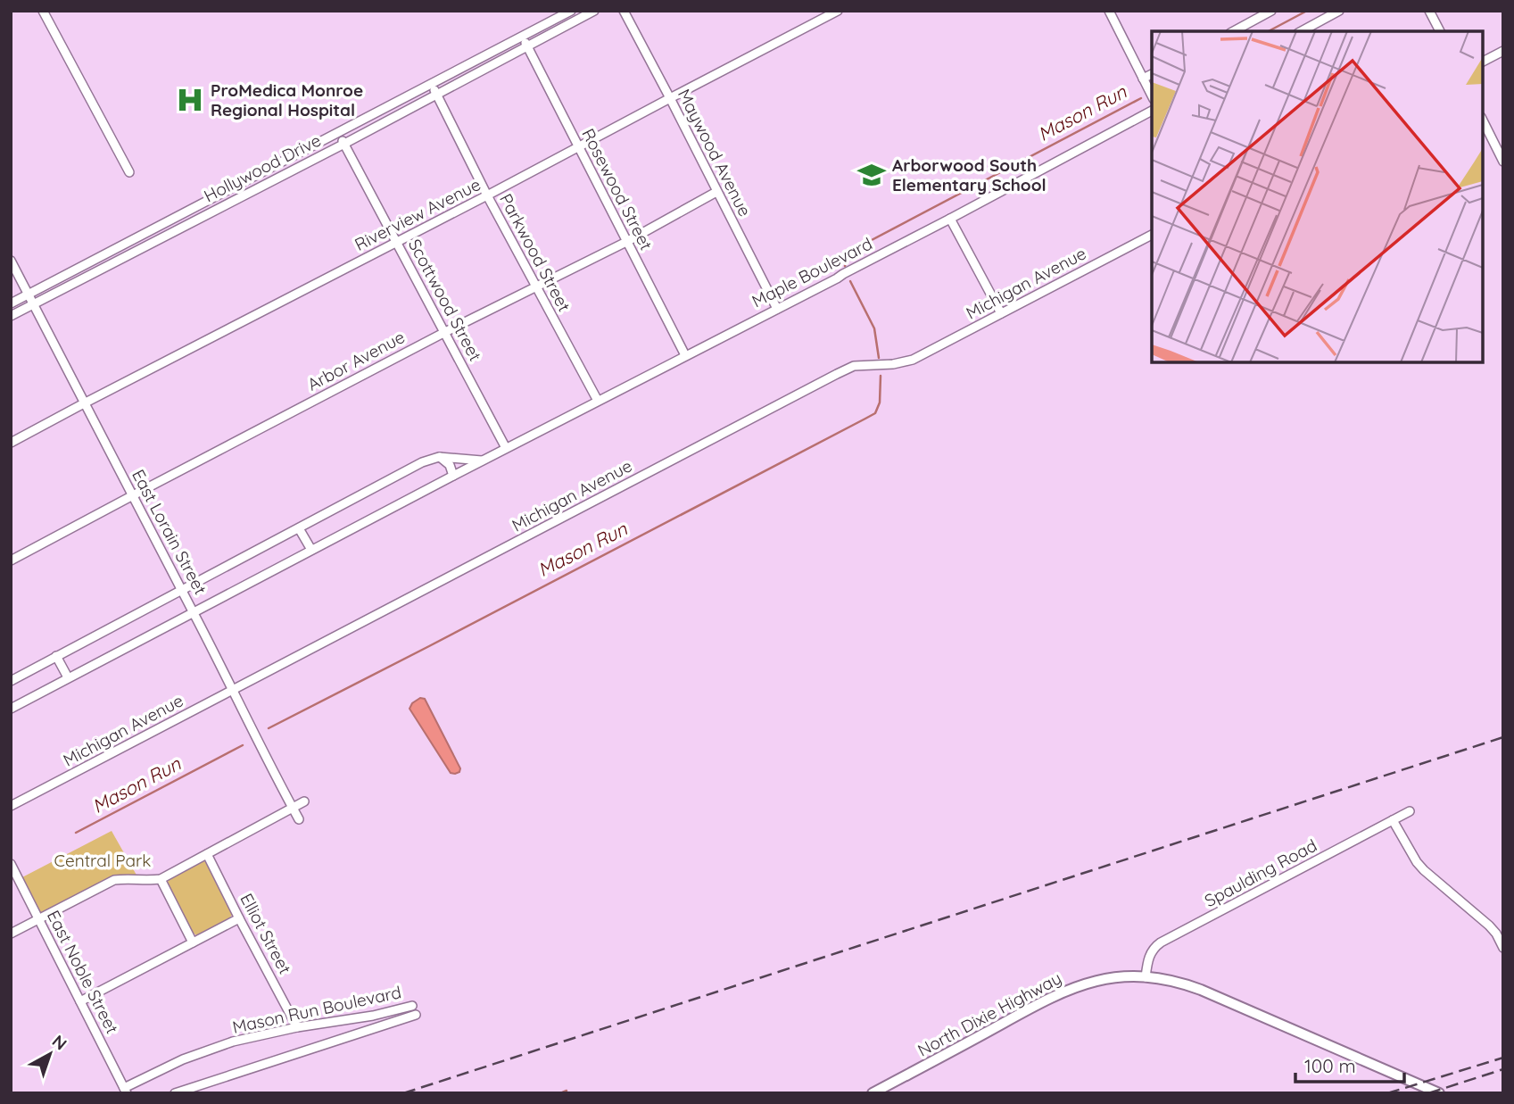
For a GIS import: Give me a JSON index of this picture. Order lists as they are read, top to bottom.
{
  "streets": {
    "main road": ["North Dixie Highway"],
    "street": [
      "Maywood Avenue",
      "Hollywood Drive",
      "Rosewood Street",
      "Riverview Avenue",
      "Parkwood Street",
      "Maple Boulevard",
      "Michigan Avenue",
      "Scottwood Street",
      "Arbor Avenue",
      "East Lorain Street",
      "Spaulding Road",
      "Elliot Street",
      "East Noble Street",
      "Mason Run Boulevard"
    ]
  },
  "crossings": [
    ["Maywood Avenue", "Riverview Avenue"],
    ["Maywood Avenue", "Maple Boulevard"],
    ["Maywood Avenue", "Arbor Avenue"],
    ["Hollywood Drive", "Rosewood Street"],
    ["Hollywood Drive", "Parkwood Street"],
    ["Hollywood Drive", "Scottwood Street"],
    ["Hollywood Drive", "East Lorain Street"],
    ["Rosewood Street", "Riverview Avenue"],
    ["Rosewood Street", "Maple Boulevard"],
    ["Rosewood Street", "Arbor Avenue"],
    ["Riverview Avenue", "Parkwood Street"],
    ["Riverview Avenue", "Scottwood Street"],
    ["Riverview Avenue", "East Lorain Street"],
    ["Parkwood Street", "Maple Boulevard"],
    ["Parkwood Street", "Arbor Avenue"],
    ["Maple Boulevard", "Scottwood Street"],
    ["Maple Boulevard", "East Lorain Street"],
    ["Michigan Avenue", "East Lorain Street"],
    ["Scottwood Street", "Arbor Avenue"],
    ["Arbor Avenue", "East Lorain Street"],
    ["Spaulding Road", "North Dixie Highway"],
    ["Elliot Street", "Mason Run Boulevard"],
    ["East Noble Street", "Mason Run Boulevard"]
  ],
  "water": ["Mason Run"],
  "parks": ["Central Park"],
  "places": {
    "hospital": ["ProMedica Monroe Regional Hospital"],
    "school or university": ["Arborwood South Elementary School"]
  },
  "scale_bar": "100 m",
  "north": "top right"
}
